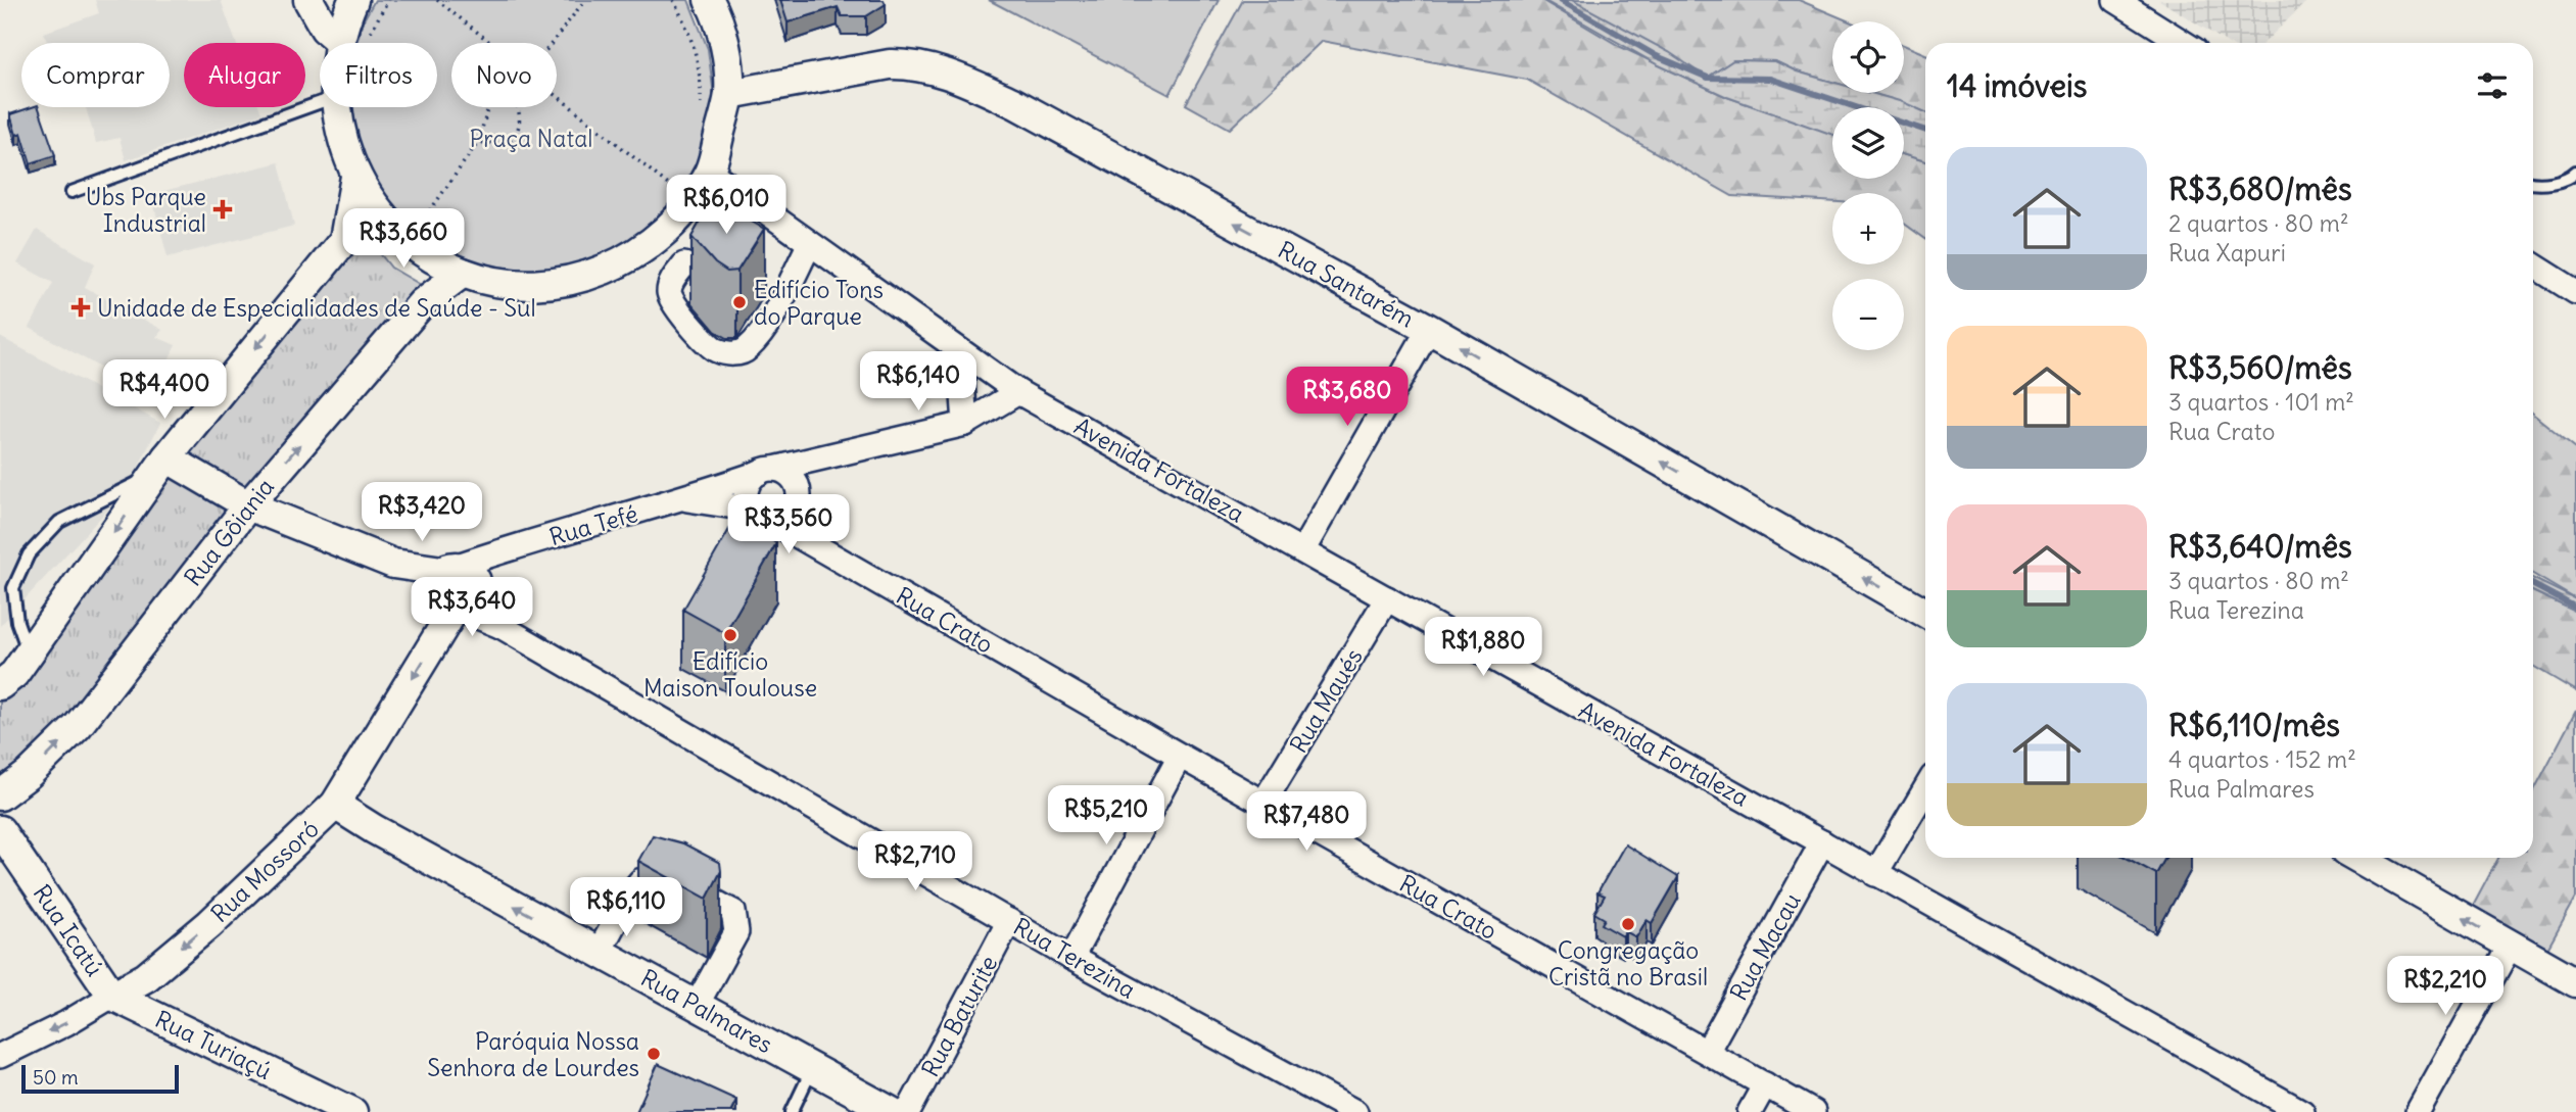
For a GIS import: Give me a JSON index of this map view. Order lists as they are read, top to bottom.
{
  "streets": {
    "street": [
      "Rua Santarém",
      "Avenida Fortaleza",
      "Rua Tefé",
      "Rua Gôiania",
      "Rua Crato",
      "Rua Maués",
      "Rua Mossoró",
      "Rua Icatú",
      "Rua Macau",
      "Rua Terezina",
      "Rua Palmares",
      "Rua Baturite",
      "Rua Turiaçú"
    ]
  },
  "crossings": [
    ["Avenida Fortaleza", "Rua Tefé"],
    ["Avenida Fortaleza", "Rua Maués"],
    ["Avenida Fortaleza", "Rua Macau"],
    ["Rua Tefé", "Rua Crato"],
    ["Rua Tefé", "Rua Mossoró"],
    ["Rua Tefé", "Rua Terezina"],
    ["Rua Gôiania", "Rua Terezina"],
    ["Rua Crato", "Rua Maués"],
    ["Rua Crato", "Rua Macau"],
    ["Rua Mossoró", "Rua Icatú"],
    ["Rua Mossoró", "Rua Terezina"],
    ["Rua Mossoró", "Rua Palmares"],
    ["Rua Mossoró", "Rua Turiaçú"],
    ["Rua Icatú", "Rua Turiaçú"],
    ["Rua Terezina", "Rua Baturite"]
  ],
  "one_way": ["Rua Santarém", "Rua Mossoró", "Rua Palmares"],
  "parks": ["Praça Natal"],
  "places": {
    "health": ["Ubs Parque Industrial", "Unidade de Especialidades de Saúde - Sul"],
    "other": [
      "Edifício Tons do Parque",
      "Edifício Maison Toulouse",
      "Congregação Cristã no Brasil",
      "Paróquia Nossa Senhora de Lourdes"
    ]
  },
  "scale_bar": "50 m",
  "page": {
    "map_buttons": ["+", "−"],
    "chip": [
      "Comprar",
      "Alugar",
      "Filtros",
      "Novo"
    ],
    "heading": "14 imóveis",
    "list": [
      {
        "name": "R$3,680/mês",
        "note": "2 quartos · 80 m² · Rua Xapuri"
      },
      {
        "name": "R$3,560/mês",
        "note": "3 quartos · 101 m² · Rua Crato"
      },
      {
        "name": "R$3,640/mês",
        "note": "3 quartos · 80 m² · Rua Terezina"
      },
      {
        "name": "R$6,110/mês",
        "note": "4 quartos · 152 m² · Rua Palmares"
      }
    ],
    "price": [
      "R$6,010",
      "R$3,660",
      "R$6,140",
      "R$4,400",
      "R$3,680",
      "R$3,420",
      "R$3,560",
      "R$3,640",
      "R$1,880",
      "R$5,210",
      "R$7,480",
      "R$2,710",
      "R$6,110",
      "R$2,210"
    ],
    "scale": "50 m"
  }
}
